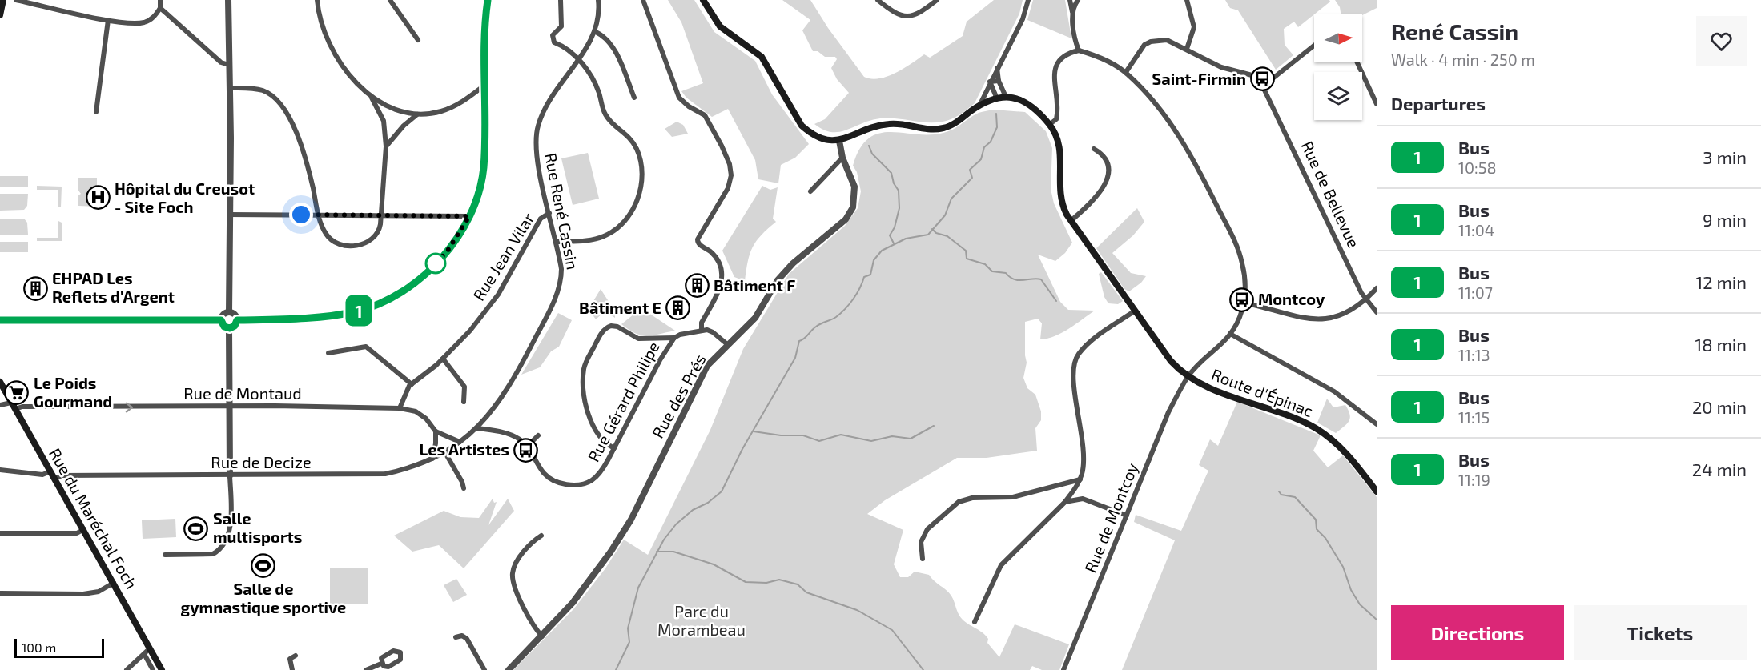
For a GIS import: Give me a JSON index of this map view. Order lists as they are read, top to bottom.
{
  "streets": {
    "main road": ["Route d'Épinac", "Rue du Maréchal Foch"],
    "street": [
      "Rue de Bellevue",
      "Rue René Cassin",
      "Rue Jean Vilar",
      "Rue de Montaud",
      "Rue des Prés",
      "Rue Gérard Philipe",
      "Rue de Decize",
      "Rue de Montcoy"
    ]
  },
  "crossings": [
    ["Rue René Cassin", "Rue Jean Vilar"],
    ["Rue René Cassin", "Rue de Montaud"],
    ["Rue René Cassin", "Rue Gérard Philipe"],
    ["Rue René Cassin", "Rue de Decize"],
    ["Rue Jean Vilar", "Rue de Montaud"],
    ["Route d'Épinac", "Rue de Montcoy"],
    ["Rue de Montaud", "Rue de Decize"],
    ["Rue de Montaud", "Rue du Maréchal Foch"],
    ["Rue de Decize", "Rue du Maréchal Foch"]
  ],
  "one_way": ["Rue de Montaud"],
  "parks": ["Parc du Morambeau"],
  "places": {
    "bus stop": ["Saint-Firmin", "Montcoy", "Les Artistes"],
    "hospital": ["Hôpital du Creusot - Site Foch"],
    "building": ["Bâtiment F", "EHPAD Les Reflets d'Argent", "Bâtiment E"],
    "supermarket": ["Le Poids Gourmand"],
    "sports": ["Salle multisports", "Salle de gymnastique sportive"]
  },
  "lines": ["bus line 1"],
  "scale_bar": "100 m",
  "north": "right",
  "page": {
    "on_map": "1",
    "heading": [
      ["René Cassin", "Walk · 4 min · 250 m"],
      "Departures"
    ],
    "list": [
      {
        "mark": "1",
        "name": "Bus",
        "note": "10:58",
        "value": "3 min"
      },
      {
        "mark": "1",
        "name": "Bus",
        "note": "11:04",
        "value": "9 min"
      },
      {
        "mark": "1",
        "name": "Bus",
        "note": "11:07",
        "value": "12 min"
      },
      {
        "mark": "1",
        "name": "Bus",
        "note": "11:13",
        "value": "18 min"
      },
      {
        "mark": "1",
        "name": "Bus",
        "note": "11:15",
        "value": "20 min"
      },
      {
        "mark": "1",
        "name": "Bus",
        "note": "11:19",
        "value": "24 min"
      }
    ],
    "buttons": ["Directions", "Tickets"],
    "scale": "100 m"
  }
}
